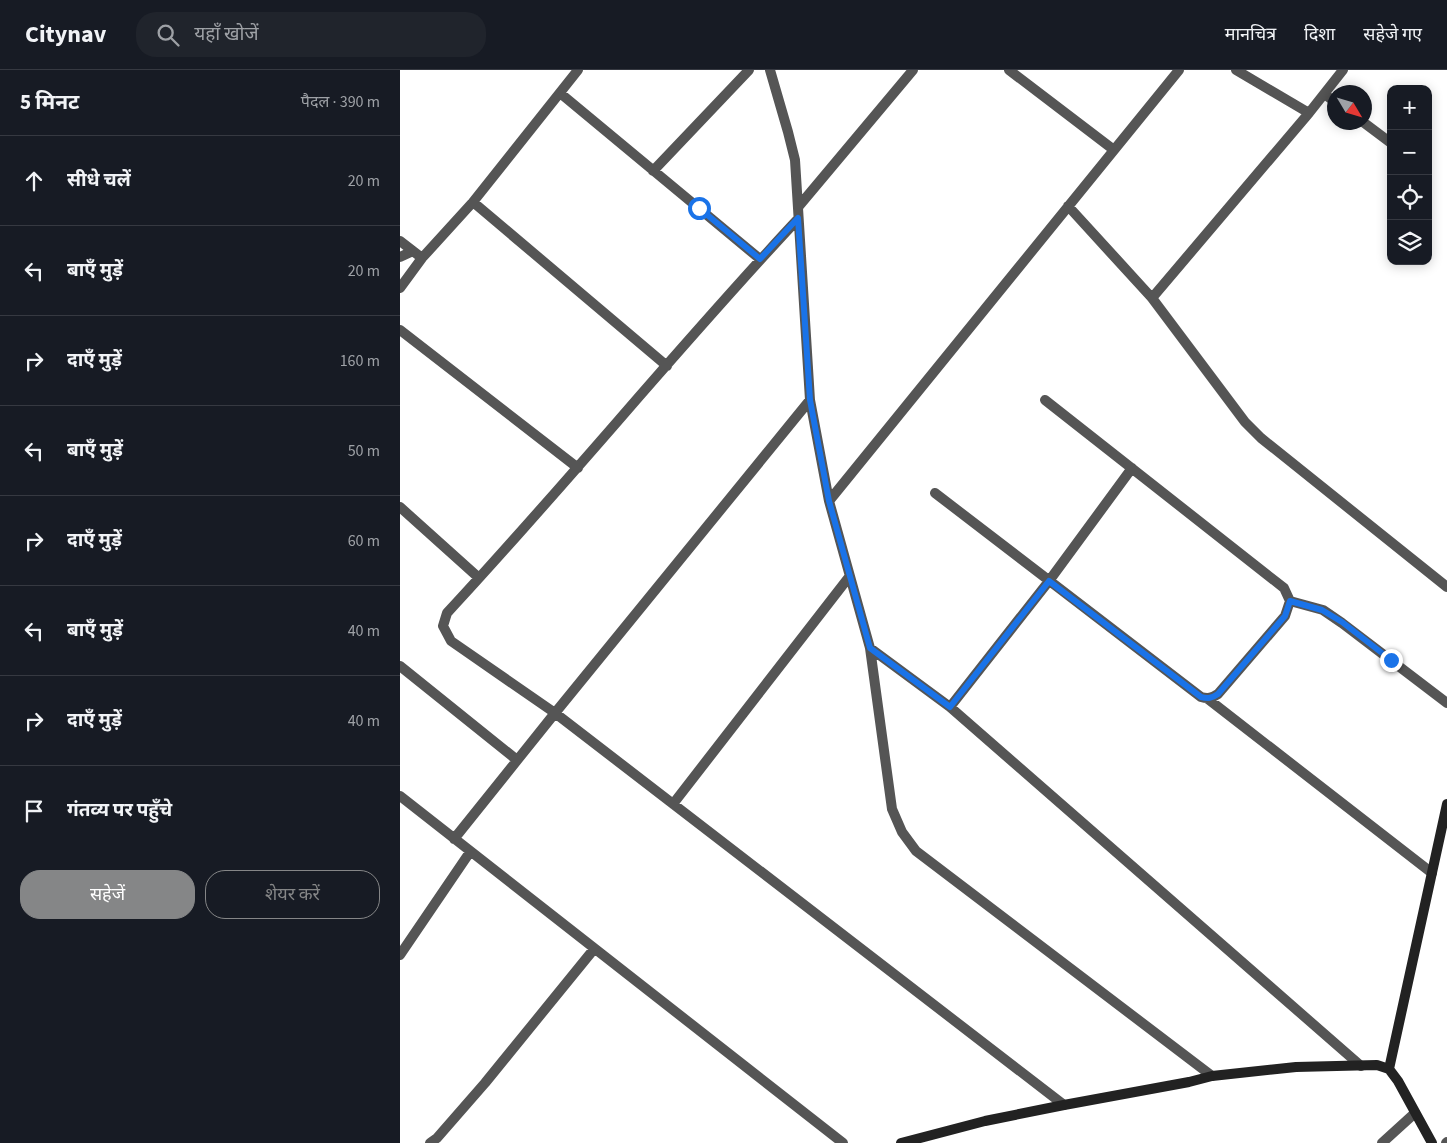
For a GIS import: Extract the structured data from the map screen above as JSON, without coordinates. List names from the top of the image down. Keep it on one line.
{"north":"bottom right","page":{"header":"Citynav","search":"यहाँ खोजें","nav":["मानचित्र","दिशा","सहेजे गए"],"heading":["5 मिनट","पैदल · 390 m"],"map_buttons":["+","−"],"list":[["सीधे चलें","20 m"],["बाएँ मुड़ें","20 m"],["दाएँ मुड़ें","160 m"],["बाएँ मुड़ें","50 m"],["दाएँ मुड़ें","60 m"],["बाएँ मुड़ें","40 m"],["दाएँ मुड़ें","40 m"],"गंतव्य पर पहुँचे"],"buttons":["सहेजें","शेयर करें"]}}
